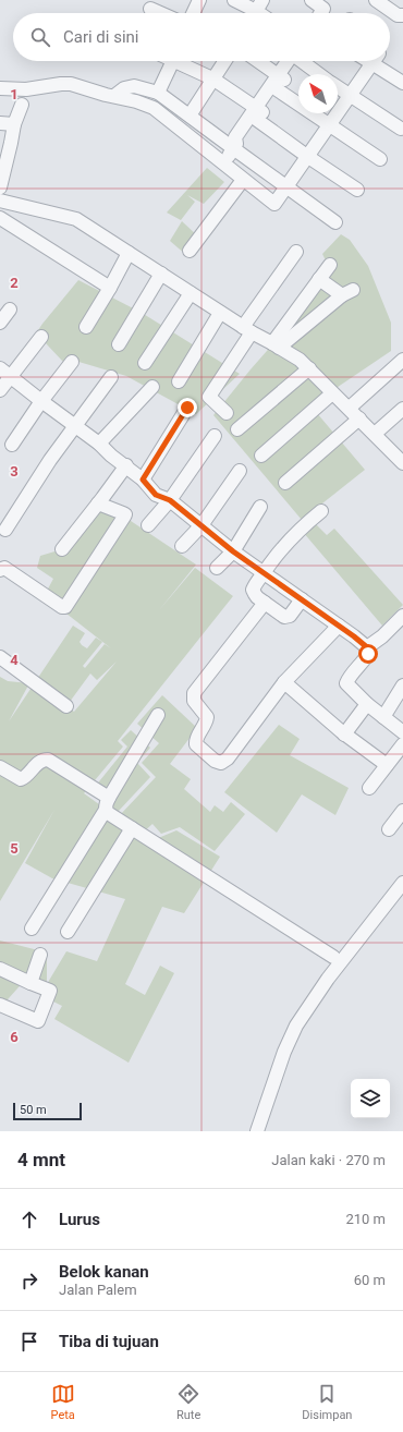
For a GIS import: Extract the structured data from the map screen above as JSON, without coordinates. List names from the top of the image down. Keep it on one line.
{"scale_bar":"50 m","north":"top left","page":{"search":"Cari di sini","scale":"50 m","heading":["4 mnt","Jalan kaki · 270 m"],"list":[["Lurus","210 m"],["Belok kanan","Jalan Palem","60 m"],"Tiba di tujuan"],"nav":["Peta","Rute","Disimpan"]},"grid":{"rows":["1","2","3","4","5","6"]}}
